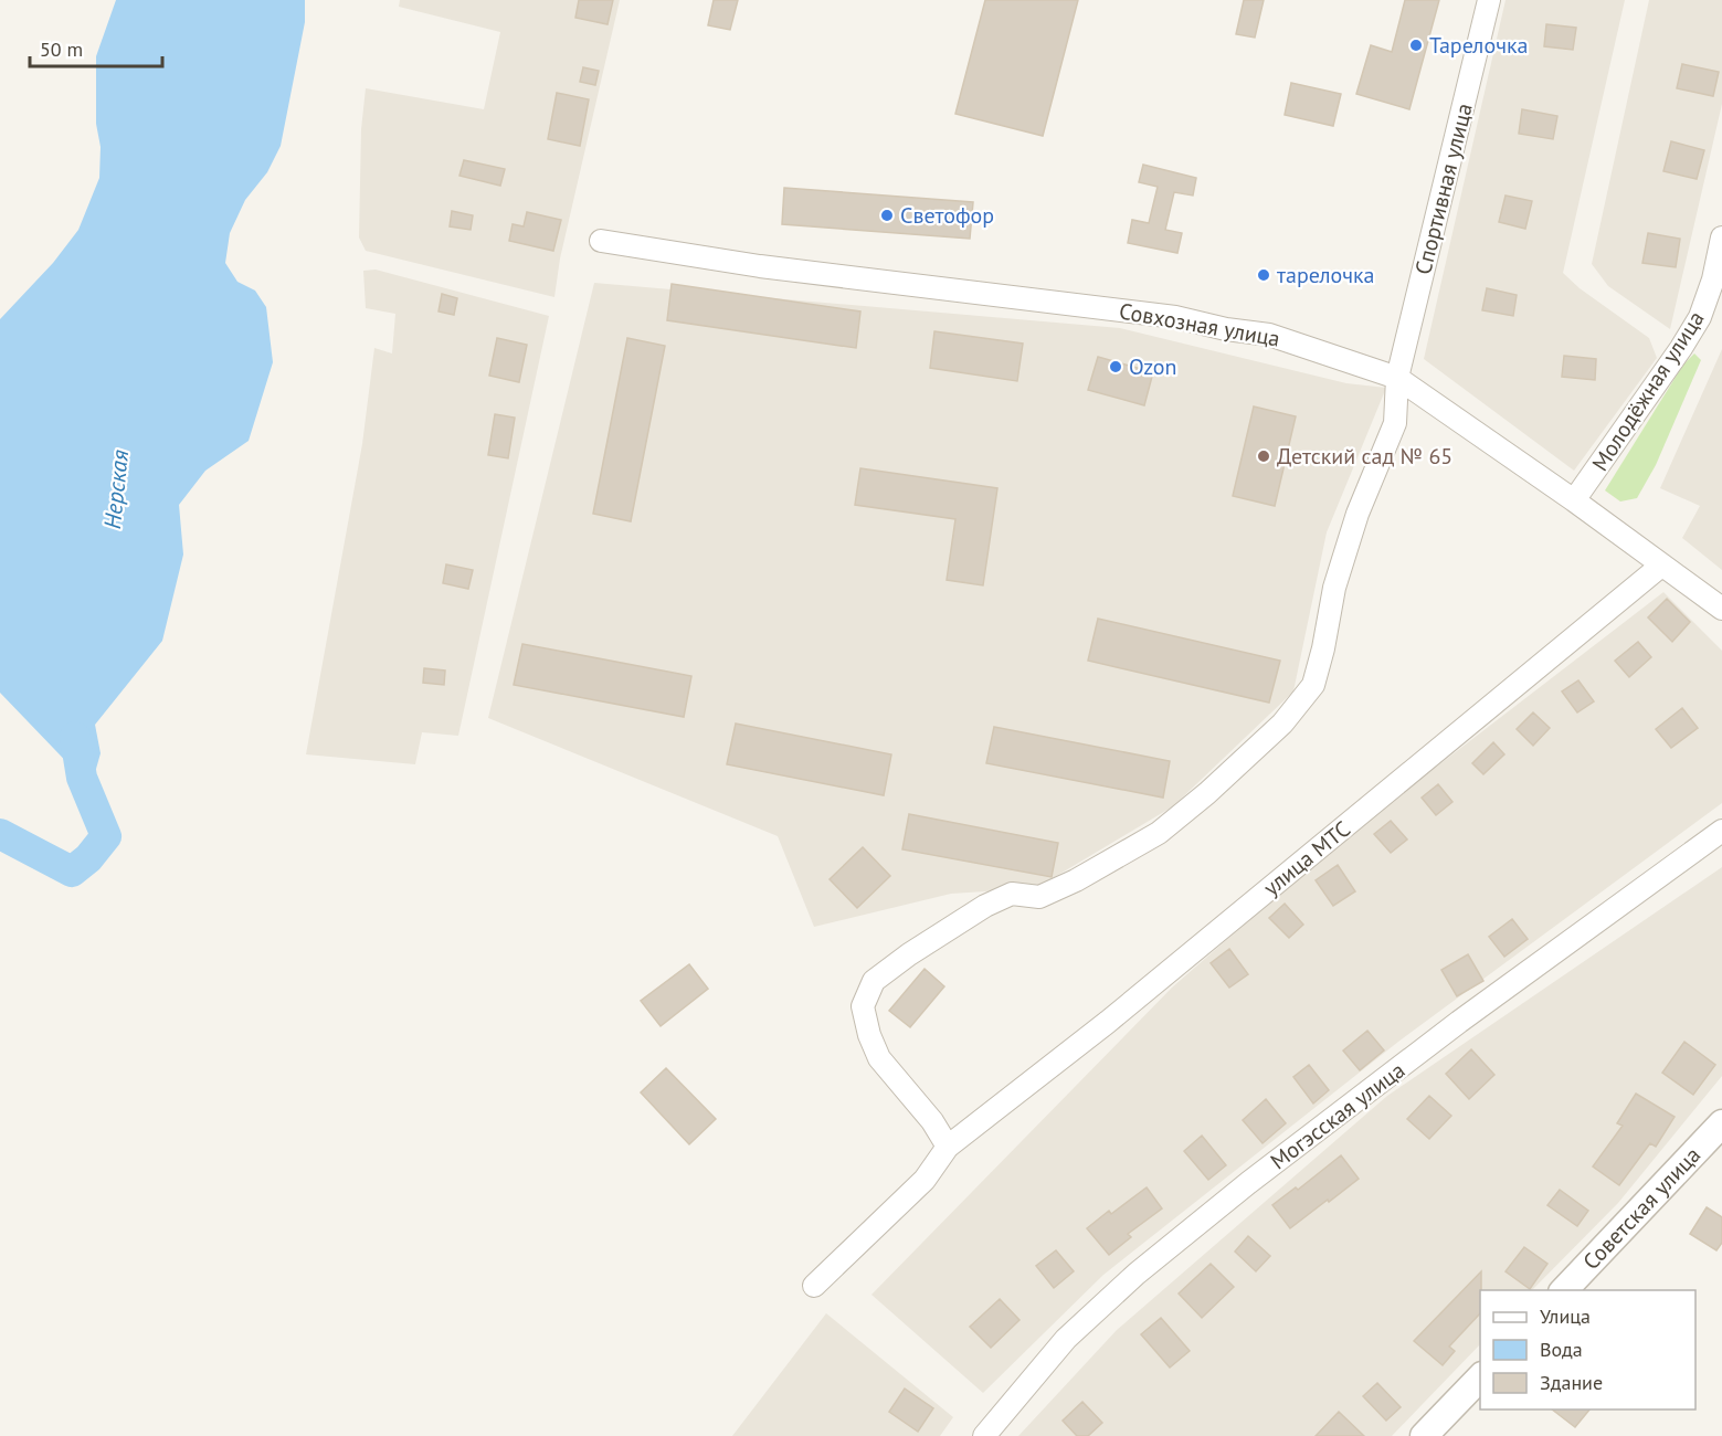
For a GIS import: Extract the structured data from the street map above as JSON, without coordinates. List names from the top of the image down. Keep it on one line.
{"streets":{"street":["Спортивная улица","Совхозная улица","Молодёжная улица","улица МТС","Могэсская улица","Советская улица"]},"crossings":[["Спортивная улица","Совхозная улица"],["Спортивная улица","улица МТС"],["Совхозная улица","Молодёжная улица"],["Совхозная улица","улица МТС"]],"water":["Нерская"],"places":["Тарелочка","Светофор","тарелочка","Ozon","Детский сад № 65"],"legend":["Улица","Вода","Здание"],"scale_bar":"50 m"}
